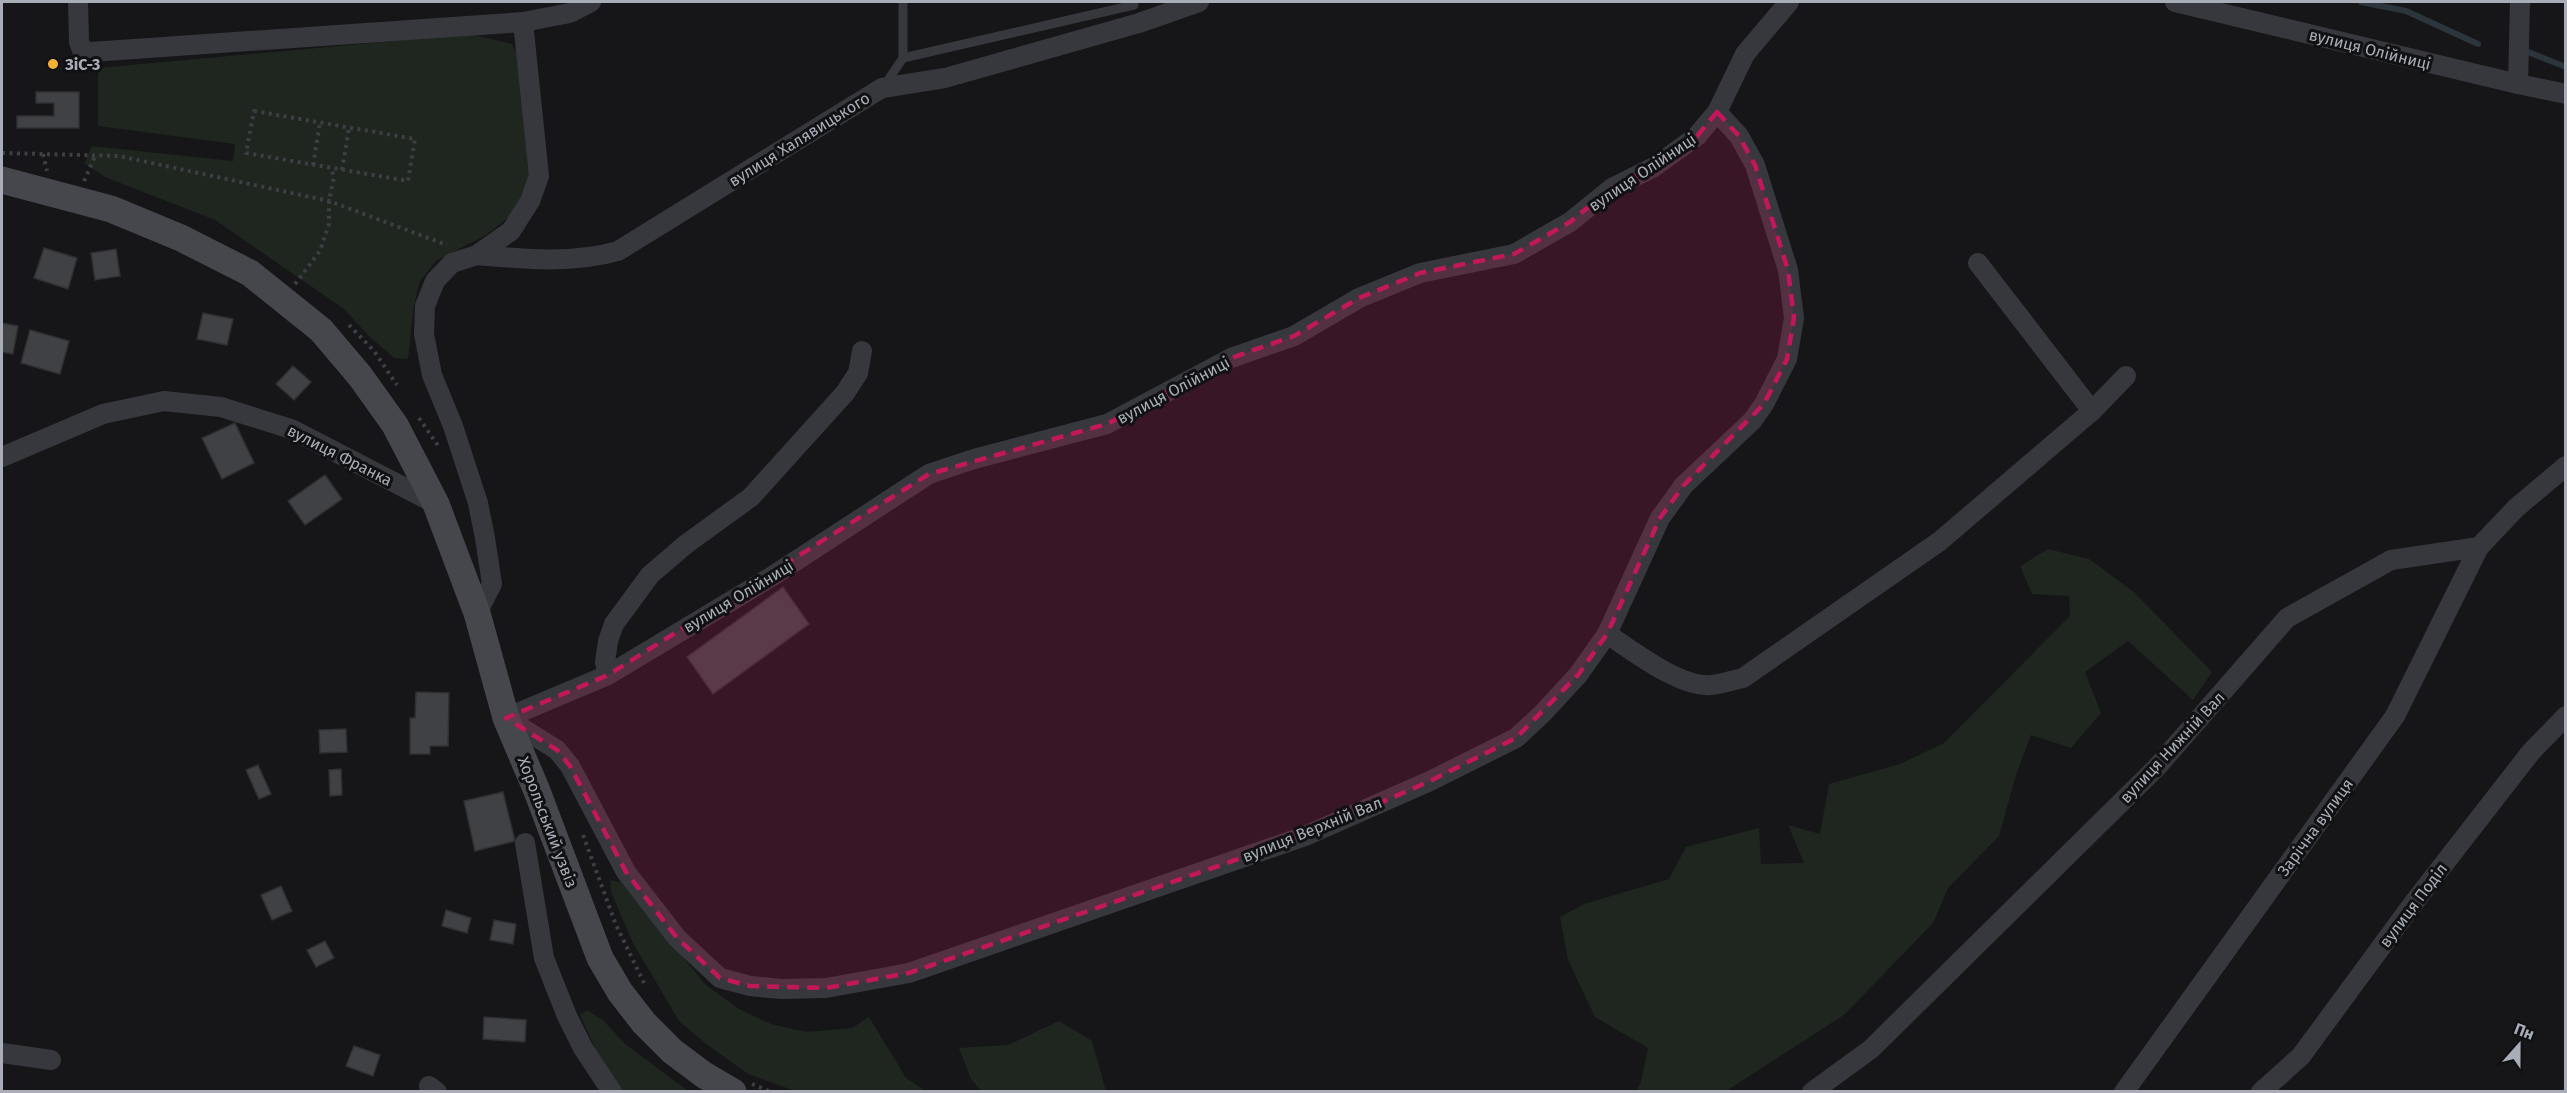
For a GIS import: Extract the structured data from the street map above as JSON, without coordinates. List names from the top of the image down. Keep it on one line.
{"streets":{"main road":["Хорольський узвіз"],"street":["вулиця Олійниці","вулиця Халявицького","вулиця Франка","вулиця Нижній Вал","Зарічна вулиця","вулиця Верхній Вал","вулиця Поділ"]},"crossings":[["вулиця Олійниці","Хорольський узвіз"],["вулиця Олійниці","вулиця Верхній Вал"],["вулиця Франка","Хорольський узвіз"],["вулиця Нижній Вал","Зарічна вулиця"],["Хорольський узвіз","вулиця Верхній Вал"]],"places":["ЗіС-3"],"north":"top"}
